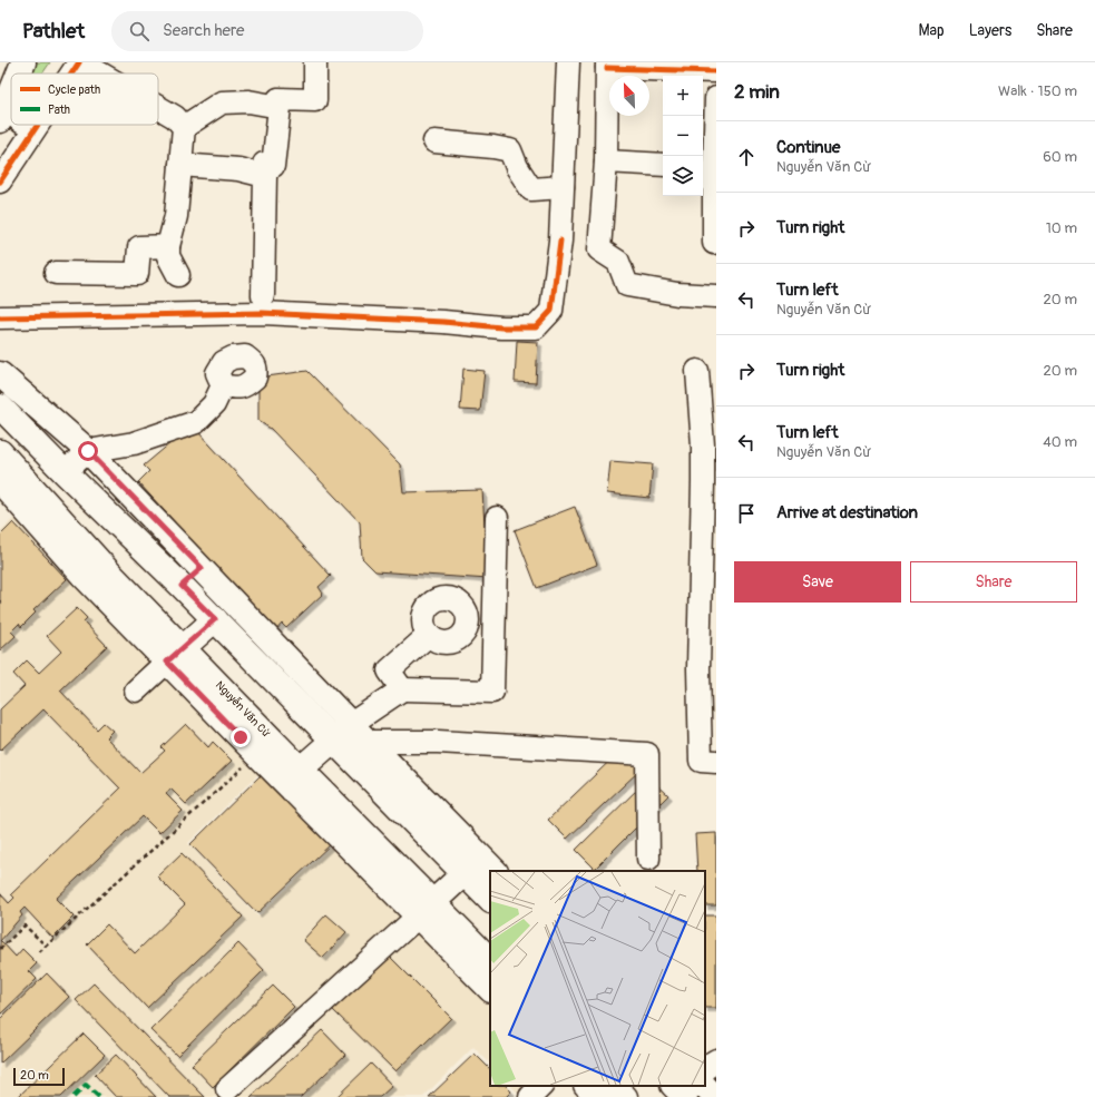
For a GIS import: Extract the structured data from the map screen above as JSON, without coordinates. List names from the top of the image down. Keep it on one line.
{"streets":{"main road":["Nguyễn Văn Cừ"]},"legend":["Cycle path","Path"],"scale_bar":"20 m","north":"top left","page":{"header":"Pathlet","search":"Search here","nav":["Map","Layers","Share"],"heading":["2 min","Walk · 150 m"],"map_buttons":["+","−"],"list":[["Continue","Nguyễn Văn Cừ","60 m"],["Turn right","10 m"],["Turn left","Nguyễn Văn Cừ","20 m"],["Turn right","20 m"],["Turn left","Nguyễn Văn Cừ","40 m"],"Arrive at destination"],"buttons":["Save","Share"],"scale":"20 m"}}
